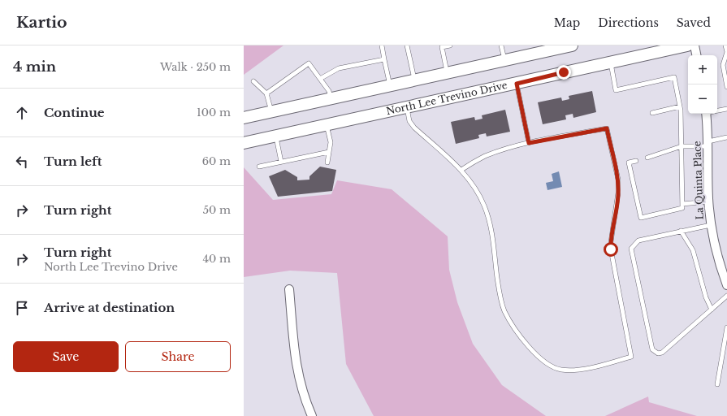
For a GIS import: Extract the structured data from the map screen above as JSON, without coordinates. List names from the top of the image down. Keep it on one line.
{"streets":{"main road":["North Lee Trevino Drive"],"street":["La Quinta Place"]},"page":{"header":"Kartio","nav":["Map","Directions","Saved"],"heading":["4 min","Walk · 250 m"],"map_buttons":["+","−"],"list":[["Continue","100 m"],["Turn left","60 m"],["Turn right","50 m"],["Turn right","North Lee Trevino Drive","40 m"],"Arrive at destination"],"buttons":["Save","Share"]}}
